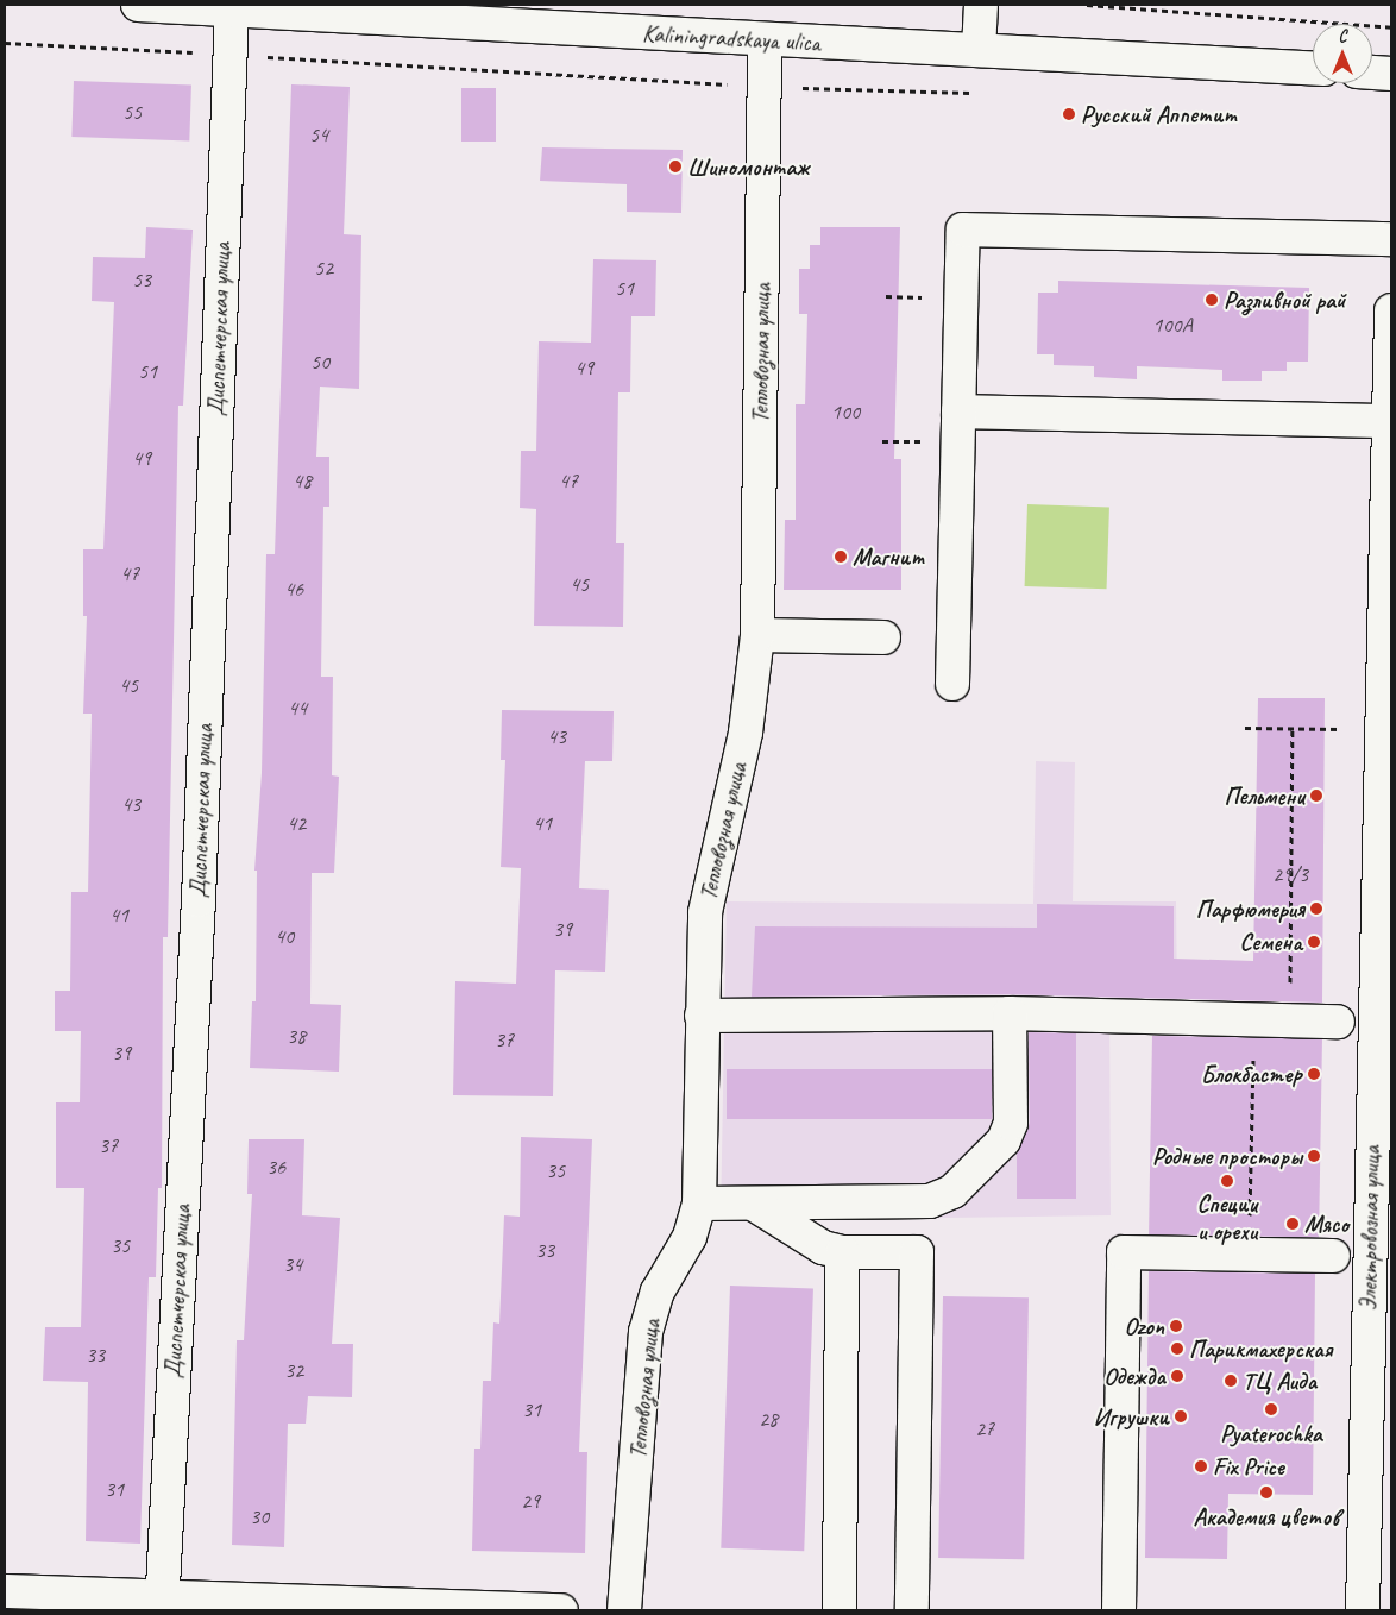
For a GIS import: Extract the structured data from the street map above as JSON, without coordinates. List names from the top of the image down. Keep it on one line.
{"streets":{"street":["Kaliningradskaya ulica","Диспетчерская улица","Тепловозная улица","Электровозная улица"]},"crossings":[["Kaliningradskaya ulica","Диспетчерская улица"],["Kaliningradskaya ulica","Тепловозная улица"]],"places":["Русский Аппетит","Шиномонтаж","Разливной рай","Магнит","Пельмени","Парфюмерия","Семена","Блокбастер","Родные просторы","Cпеции и орехи","Мясо","Ozon","Парикмахерская","Одежда","ТЦ Аида","Pyaterochka","Игрушки","Fix Price","Академия цветов"],"house_numbers":["55","54","52","53","51","100А","50","49","51","100","49","48","47","47","45","46","45","44","43","43","42","41","29/3","41","39","40","38","37","39","37","36","35","35","33","34","33","32","31","28","27","31","29","30"],"north":"top"}
